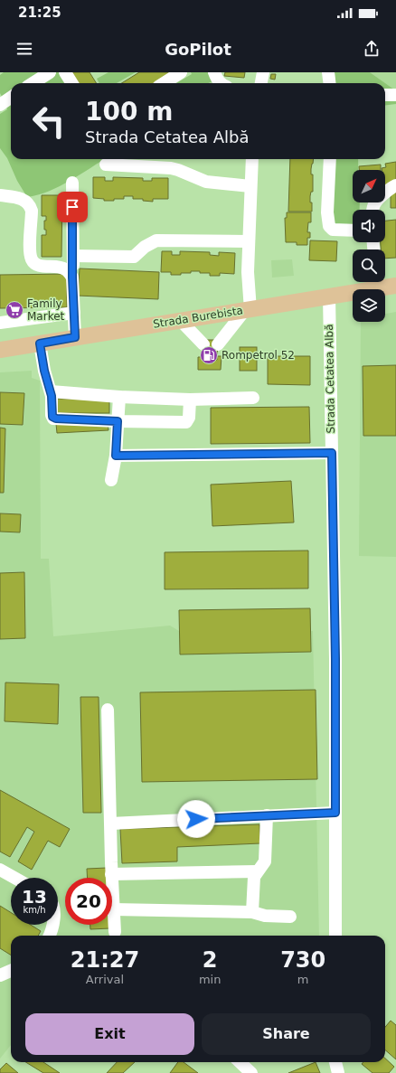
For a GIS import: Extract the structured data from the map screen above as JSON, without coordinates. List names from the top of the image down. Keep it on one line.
{"streets":{"main road":["Strada Burebista"],"street":["Strada Cetatea Albă"]},"crossings":[["Strada Burebista","Strada Cetatea Albă"]],"places":{"supermarket":["Family Market"],"fuel station":["Rompetrol 52"]},"north":"top right","page":{"status":"21:25","header":"GoPilot","turn":["100 m","Strada Cetatea Albă"],"speed":"13 km/h","limit":"20","eta":["21:27","Arrival","2","min","730","m"],"buttons":["Exit","Share"]}}
